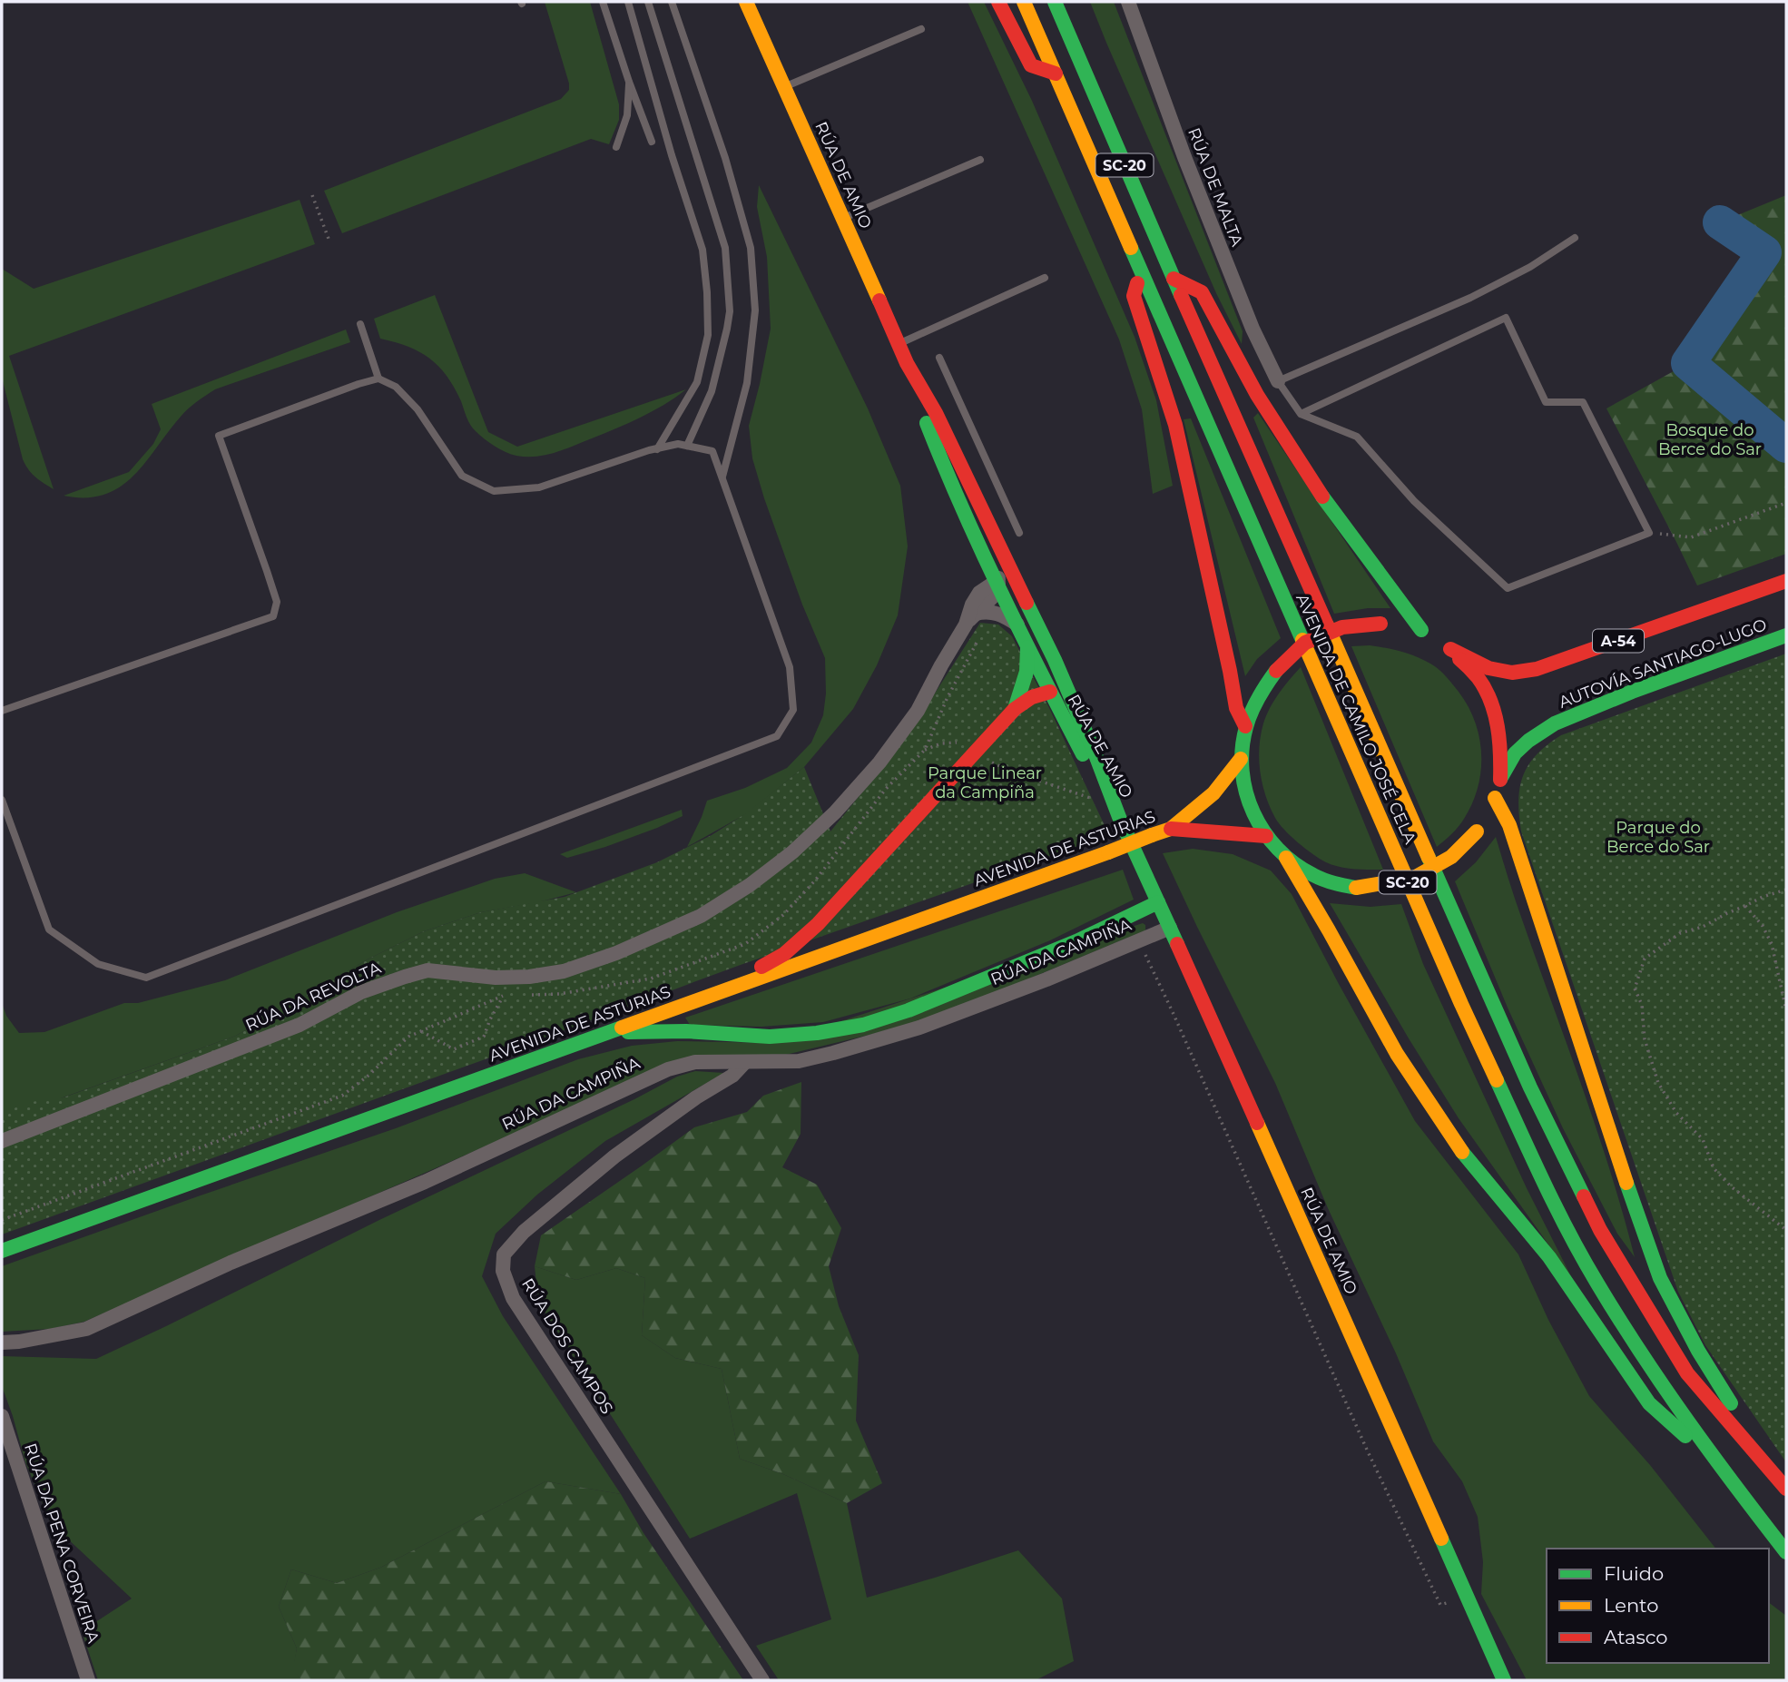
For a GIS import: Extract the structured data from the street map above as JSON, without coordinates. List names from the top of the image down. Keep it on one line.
{"streets":{"main road":["SC-20","RÚA DE AMIO","A-54","AUTOVÍA SANTIAGO-LUGO","AVENIDA DE CAMILO JOSÉ CELA","AVENIDA DE ASTURIAS"],"street":["RÚA DE MALTA","RÚA DA CAMPIÑA","RÚA DA REVOLTA","RÚA DOS CAMPOS","RÚA DA PENA CORVEIRA"]},"crossings":[["SC-20","AVENIDA DE CAMILO JOSÉ CELA"],["RÚA DE AMIO","RÚA DA CAMPIÑA"],["RÚA DE AMIO","RÚA DA REVOLTA"],["RÚA DA CAMPIÑA","RÚA DOS CAMPOS"]],"parks":["Bosque do Berce do Sar","Parque Linear da Campiña","Parque do Berce do Sar"],"legend":["Fluido","Lento","Atasco"]}
